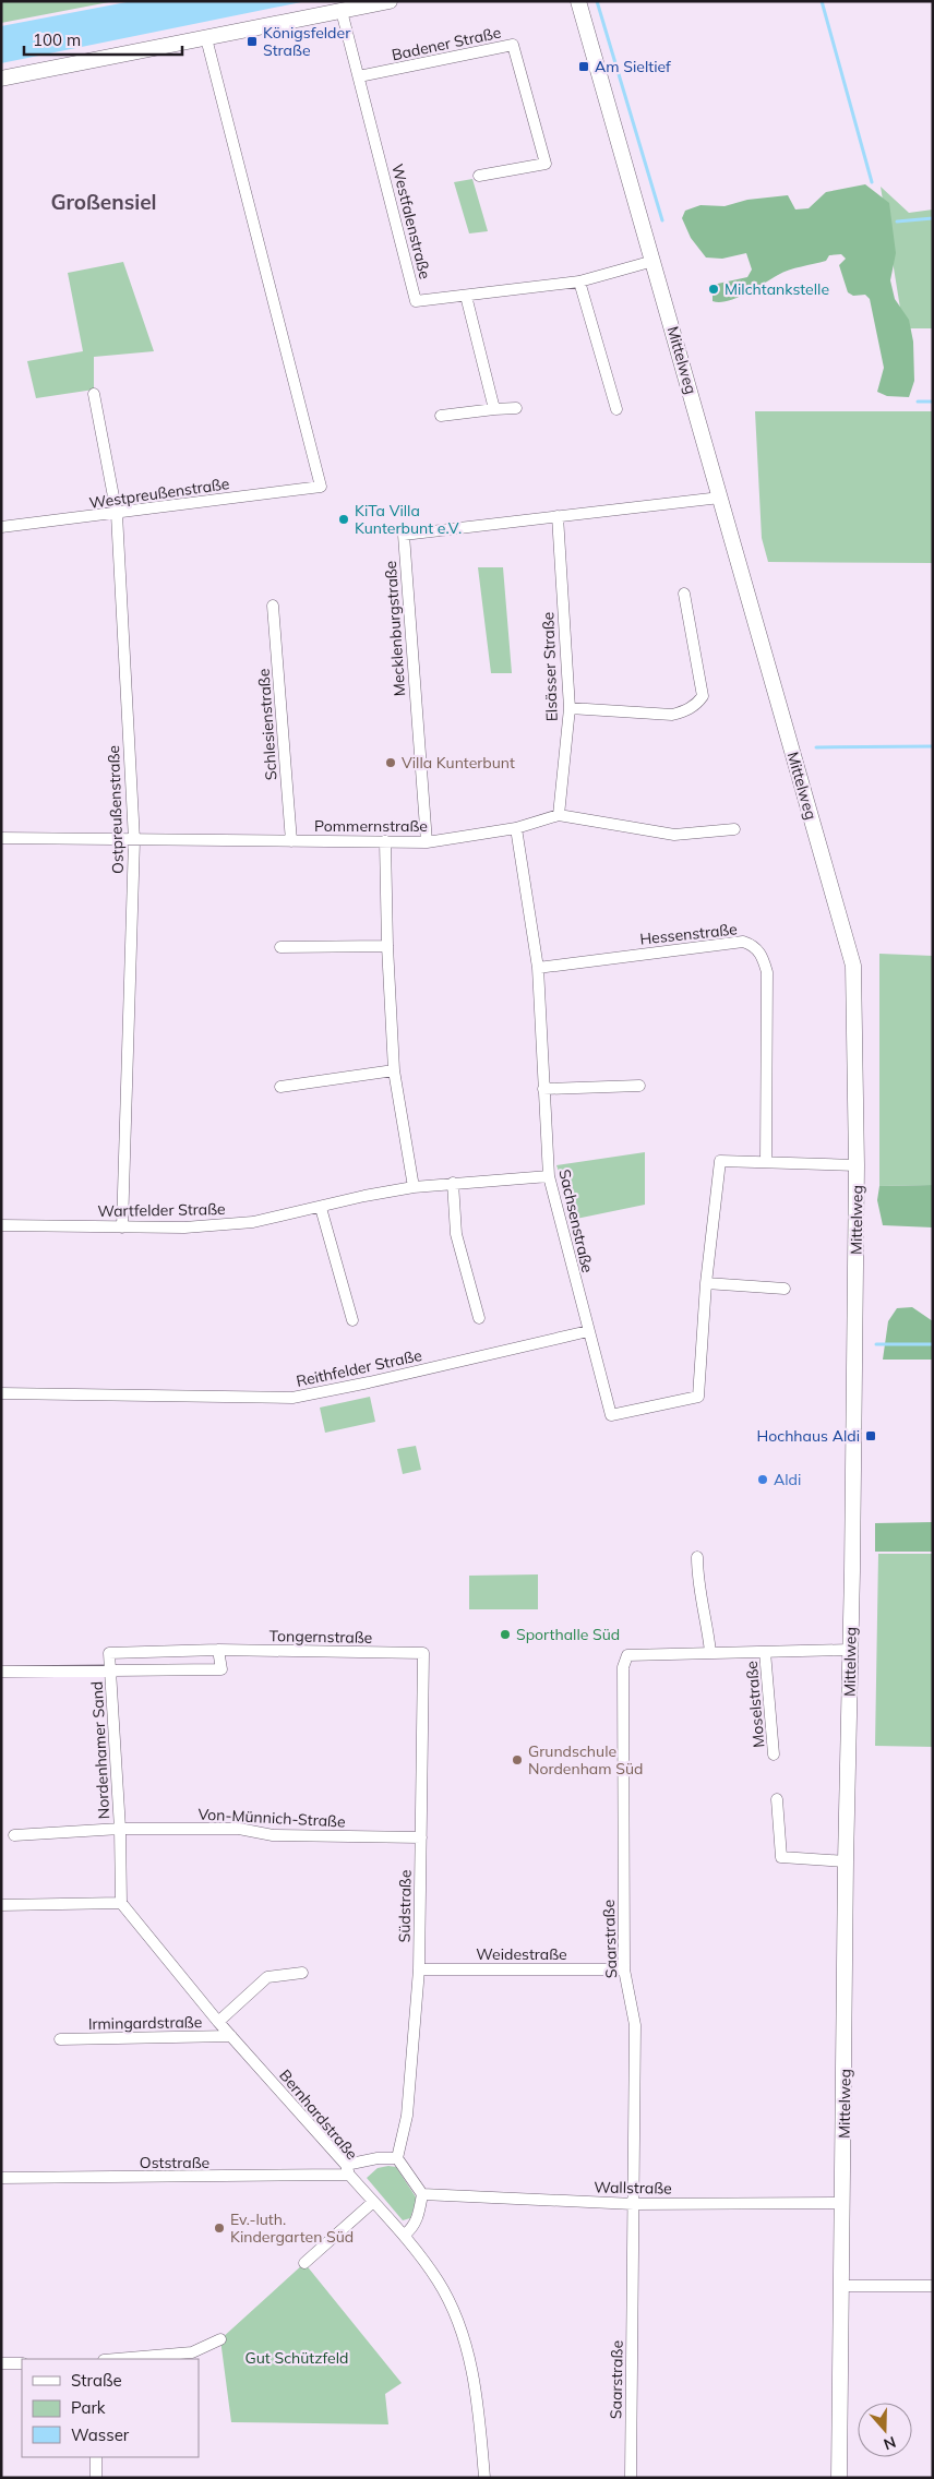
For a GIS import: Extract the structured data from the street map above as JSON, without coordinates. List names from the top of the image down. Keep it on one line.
{"streets":{"street":["Badener Straße","Westfalenstraße","Mittelweg","Westpreußenstraße","Mecklenburgstraße","Elsässer Straße","Schlesienstraße","Ostpreußenstraße","Pommernstraße","Hessenstraße","Wartfelder Straße","Sachsenstraße","Reithfelder Straße","Tongernstraße","Moselstraße","Nordenhamer Sand","Von-Münnich-Straße","Südstraße","Saarstraße","Weidestraße","Irmingardstraße","Bernhardstraße","Oststraße","Wallstraße"]},"crossings":[["Badener Straße","Westfalenstraße"],["Westfalenstraße","Mittelweg"],["Mittelweg","Mecklenburgstraße"],["Mittelweg","Sachsenstraße"],["Mittelweg","Saarstraße"],["Mittelweg","Wallstraße"],["Westpreußenstraße","Ostpreußenstraße"],["Mecklenburgstraße","Elsässer Straße"],["Mecklenburgstraße","Pommernstraße"],["Elsässer Straße","Pommernstraße"],["Schlesienstraße","Pommernstraße"],["Ostpreußenstraße","Pommernstraße"],["Ostpreußenstraße","Wartfelder Straße"],["Pommernstraße","Sachsenstraße"],["Hessenstraße","Sachsenstraße"],["Wartfelder Straße","Sachsenstraße"],["Sachsenstraße","Reithfelder Straße"],["Tongernstraße","Nordenhamer Sand"],["Tongernstraße","Südstraße"],["Moselstraße","Saarstraße"],["Nordenhamer Sand","Von-Münnich-Straße"],["Nordenhamer Sand","Bernhardstraße"],["Von-Münnich-Straße","Südstraße"],["Südstraße","Weidestraße"],["Südstraße","Oststraße"],["Saarstraße","Weidestraße"],["Saarstraße","Wallstraße"],["Irmingardstraße","Bernhardstraße"],["Bernhardstraße","Oststraße"]],"districts":["Großensiel"],"parks":["Gut Schützfeld"],"places":{"transit":["Königsfelder Straße","Am Sieltief","Hochhaus Aldi"],"other":["Milchtankstelle","KiTa Villa Kunterbunt e.V.","Villa Kunterbunt","Aldi","Sporthalle Süd","Grundschule Nordenham Süd","Ev.-luth. Kindergarten Süd"]},"legend":["Straße","Park","Wasser"],"scale_bar":"100 m","north":"bottom"}
